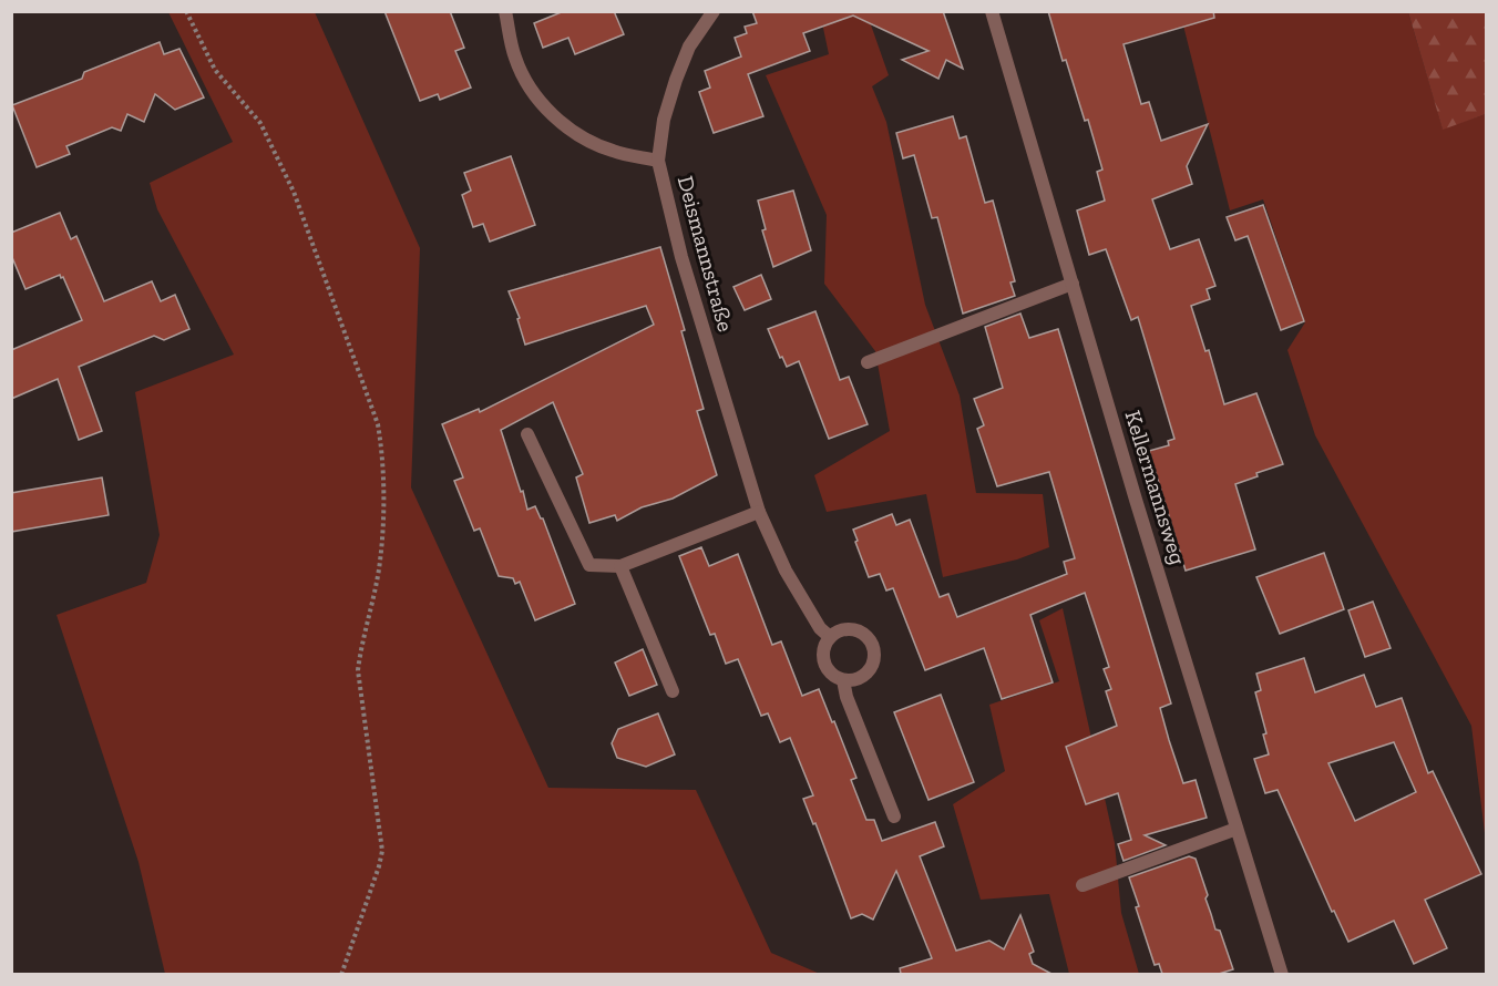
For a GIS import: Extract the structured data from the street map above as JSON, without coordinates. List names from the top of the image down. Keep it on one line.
{"streets":{"street":["Deismannstraße","Kellermannsweg"]}}
